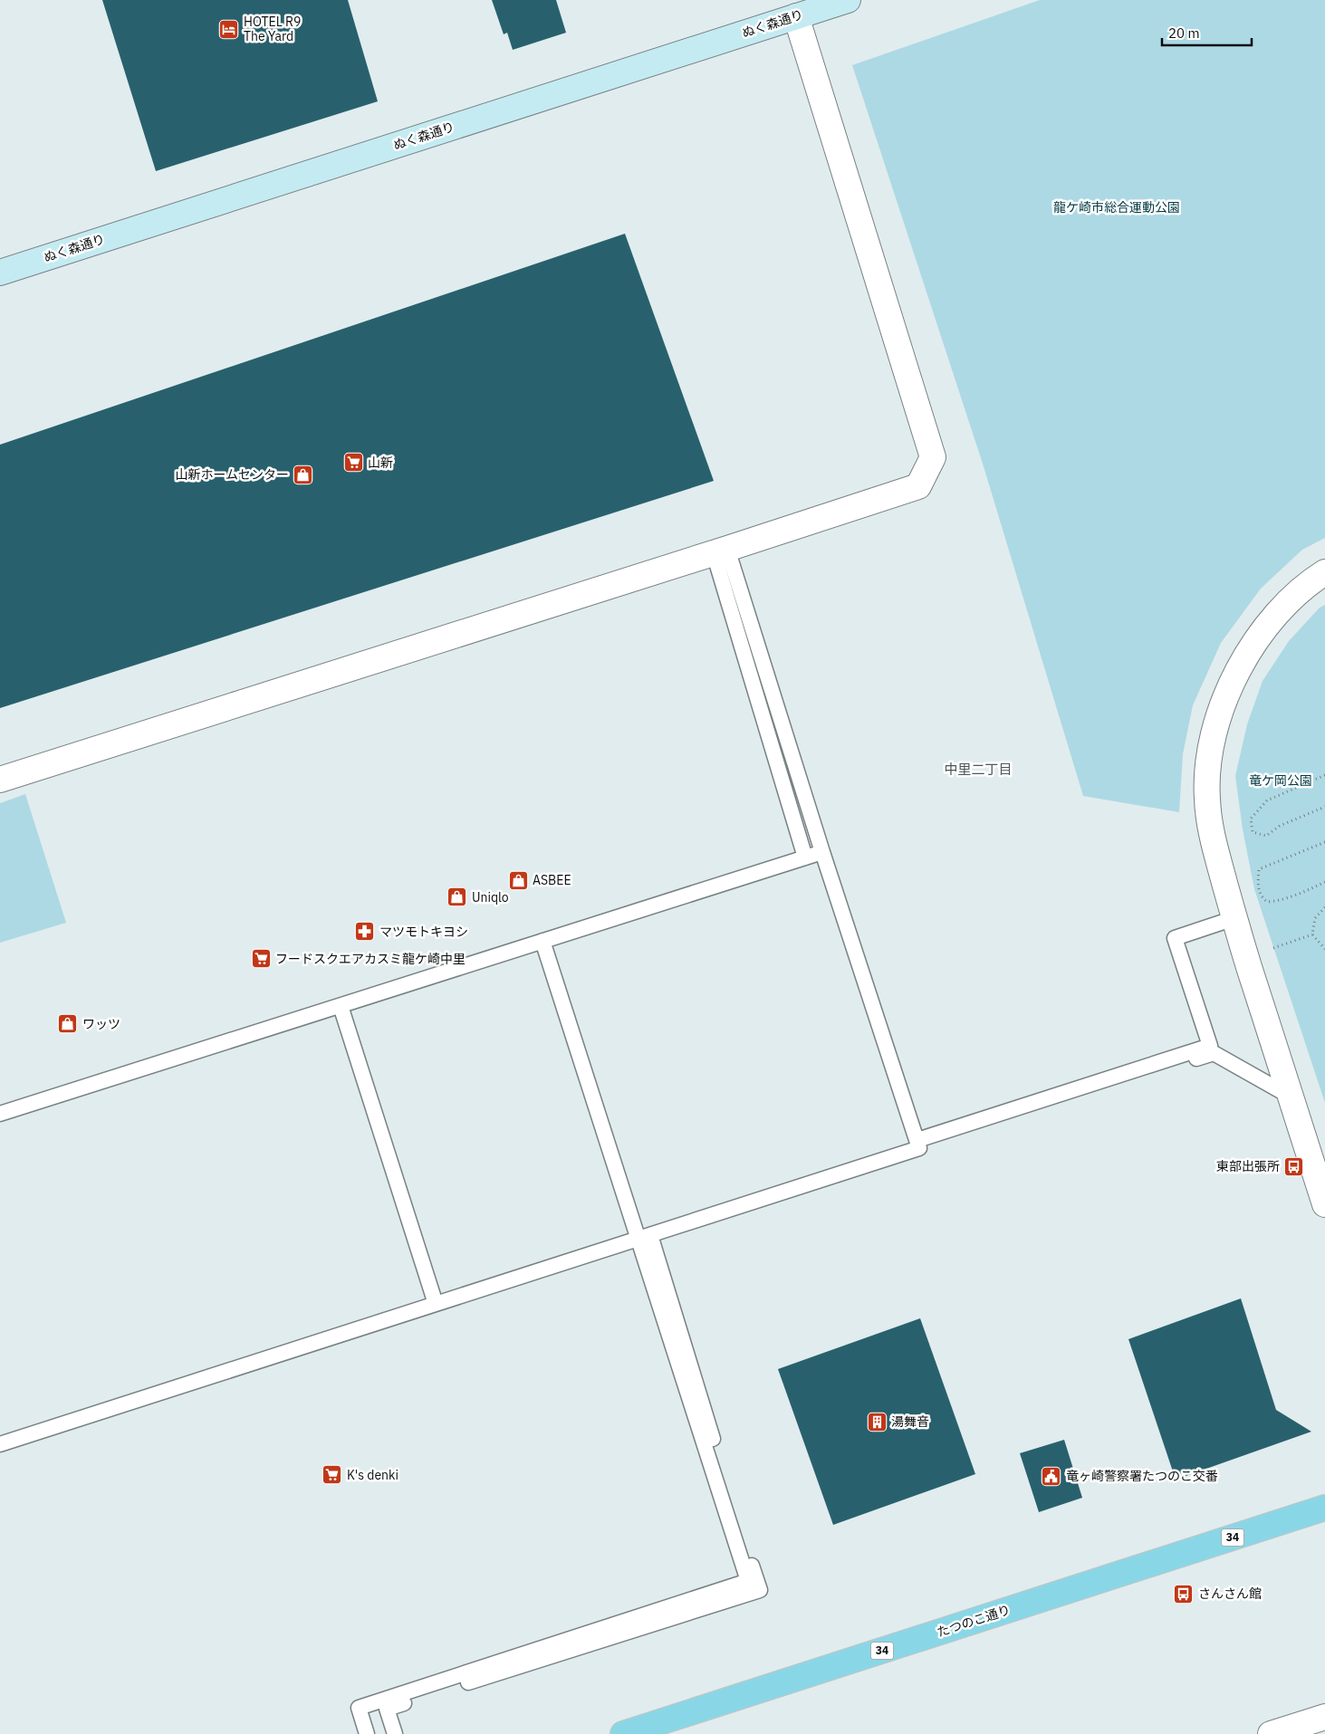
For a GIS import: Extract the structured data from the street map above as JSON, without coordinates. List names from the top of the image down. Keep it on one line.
{"streets":{"main road":["ぬく森通り","34","たつのこ通り"]},"districts":["中里二丁目"],"parks":["龍ケ崎市総合運動公園","竜ケ岡公園"],"places":{"hotel":["HOTEL R9 The Yard"],"supermarket":["山新","フードスクエアカスミ龍ケ崎中里","K's denki"],"shop":["山新ホームセンター","ASBEE","Uniqlo","ワッツ"],"pharmacy":["マツモトキヨシ"],"bus stop":["東部出張所","さんさん館"],"building":["湯舞音"],"public building":["竜ヶ崎警察署たつのこ交番"]},"scale_bar":"20 m"}
